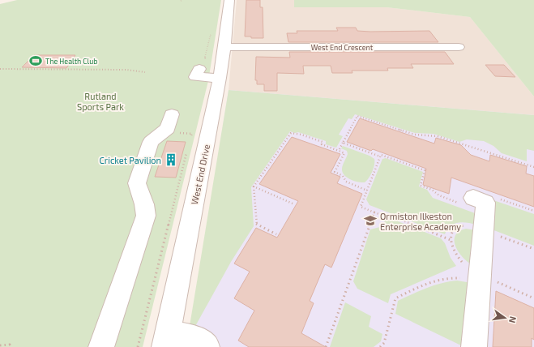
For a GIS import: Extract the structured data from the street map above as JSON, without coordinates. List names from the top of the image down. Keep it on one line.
{"streets":{"street":["West End Crescent","West End Drive"]},"crossings":[["West End Crescent","West End Drive"]],"parks":["Rutland Sports Park"],"places":{"sports":["The Health Club"],"building":["Cricket Pavilion"],"school or university":["Ormiston Ilkeston Enterprise Academy"]},"north":"right"}
